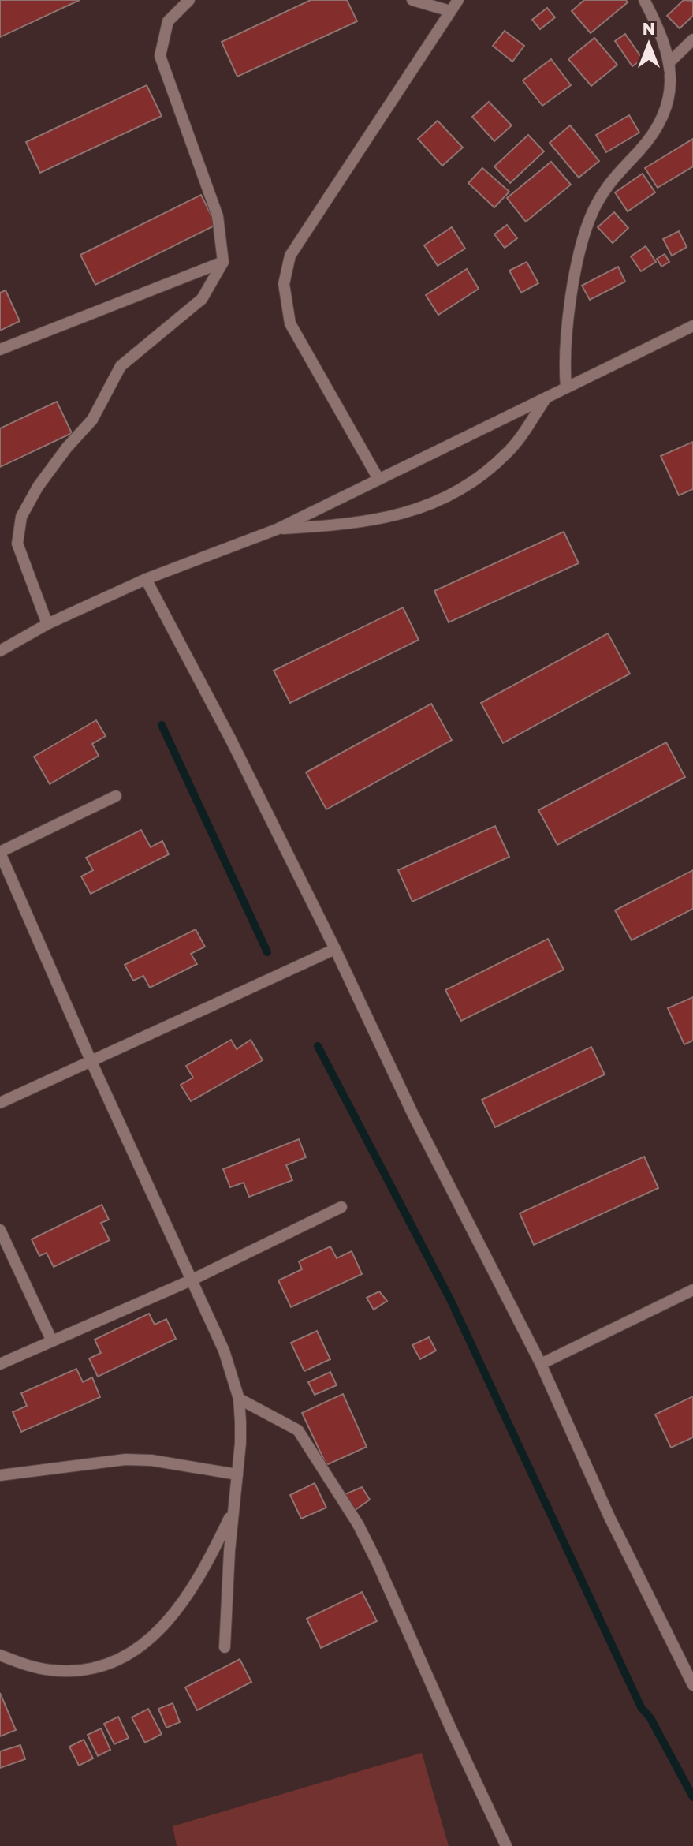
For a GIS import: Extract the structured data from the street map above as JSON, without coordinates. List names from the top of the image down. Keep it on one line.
{"north":"top"}
